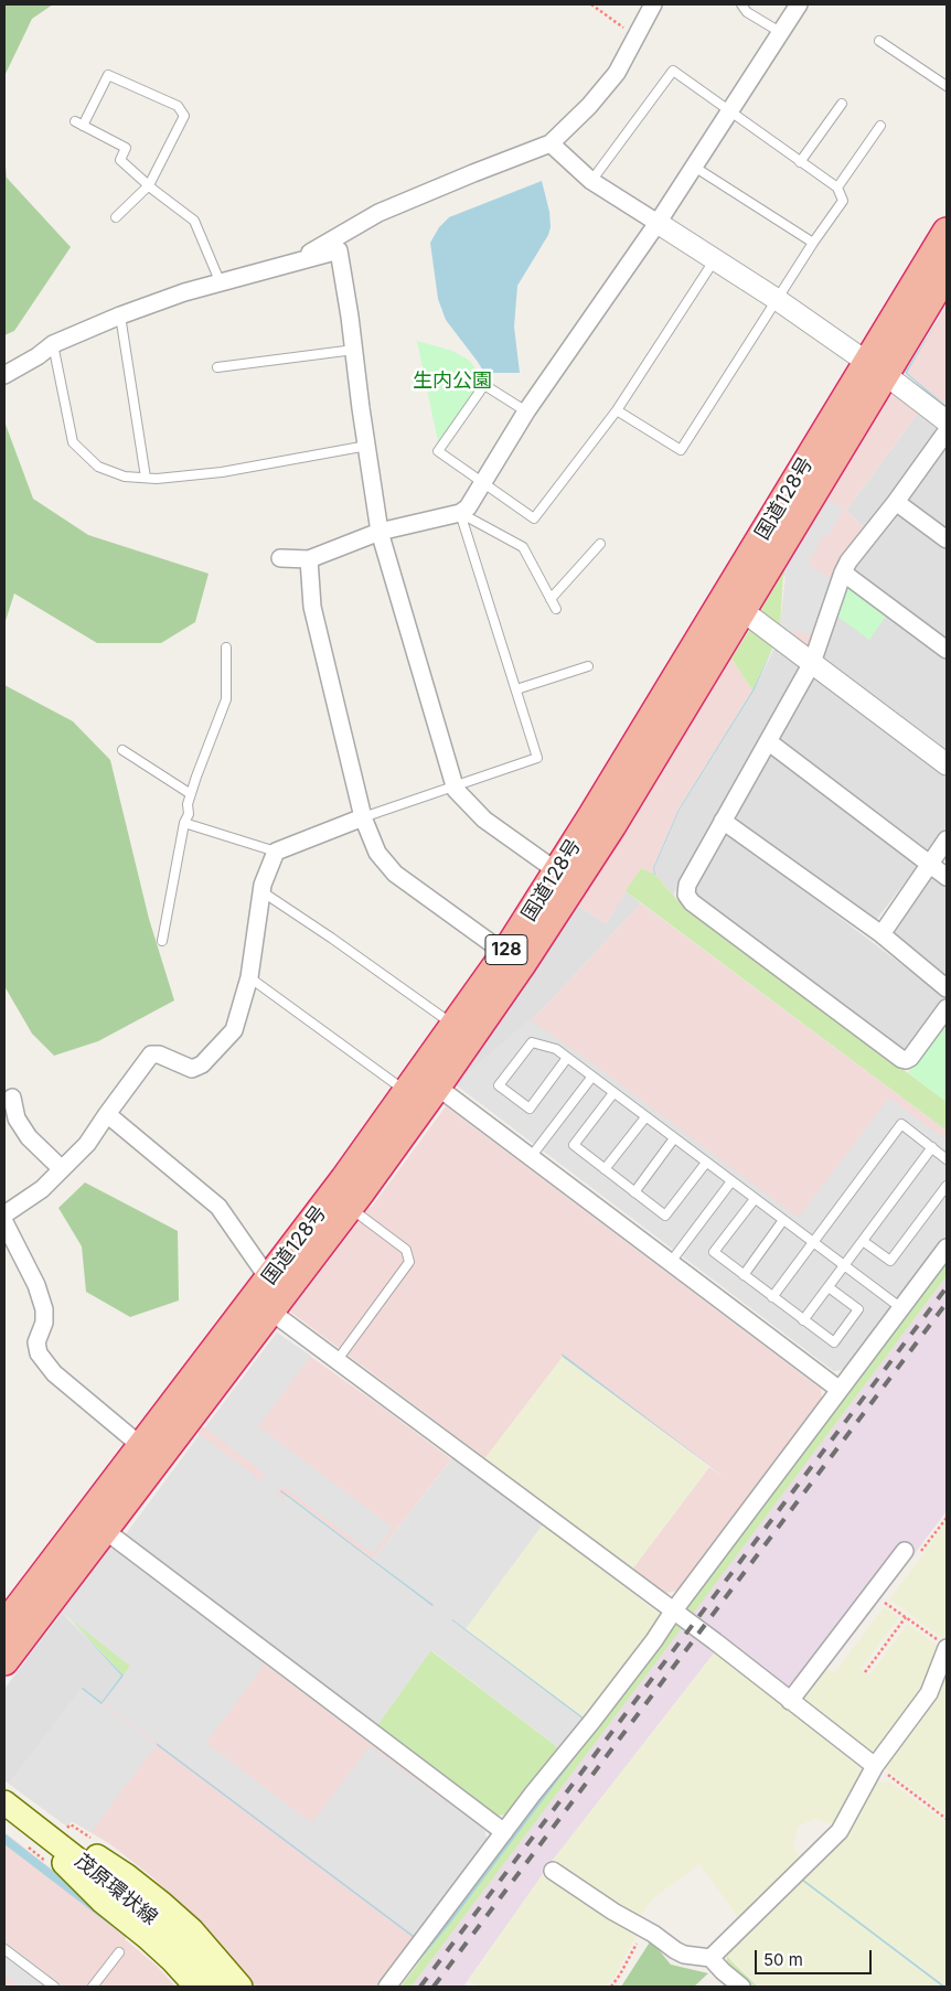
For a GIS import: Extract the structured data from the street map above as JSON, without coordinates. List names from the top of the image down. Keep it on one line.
{"streets":{"highway":["国道128号","128"],"main road":["茂原環状線"]},"parks":["生内公園"],"scale_bar":"50 m"}
